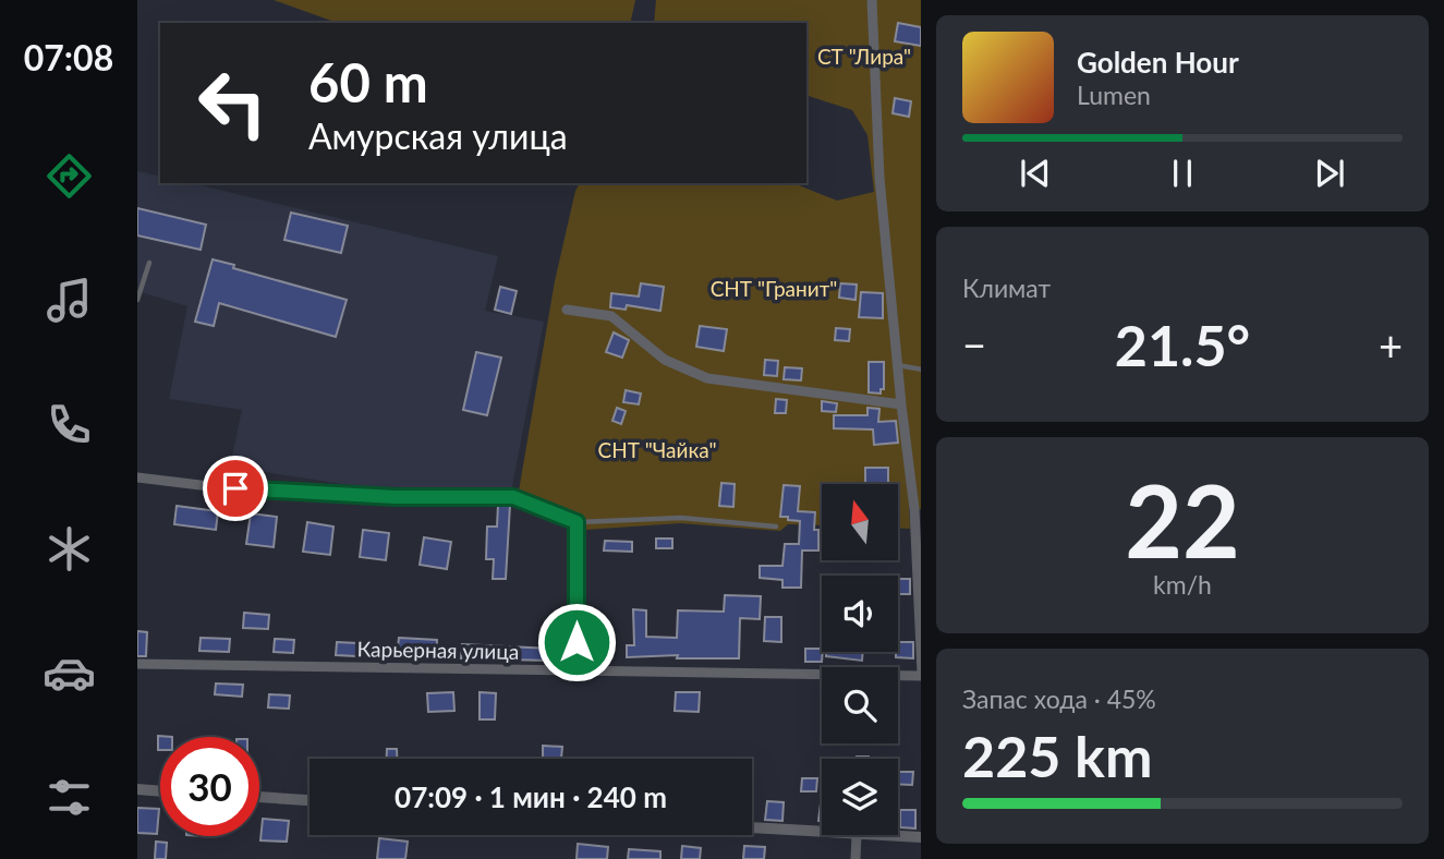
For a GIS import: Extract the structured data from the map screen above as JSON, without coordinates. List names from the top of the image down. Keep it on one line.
{"streets":{"street":["Карьерная улица"]},"parks":["СТ \"Лира\"","СНТ \"Гранит\"","СНТ \"Чайка\""],"north":"top","page":{"tabs":"07:08","turn":["60 m","Амурская улица"],"song":["Golden Hour","Lumen"],"tile":["Климат",["22","km/h"],["Запас хода · 45%","225 km"]],"heat":["−","21.5°","+"],"limit":"30","trip":"07:09 · 1 мин · 240 m"}}
